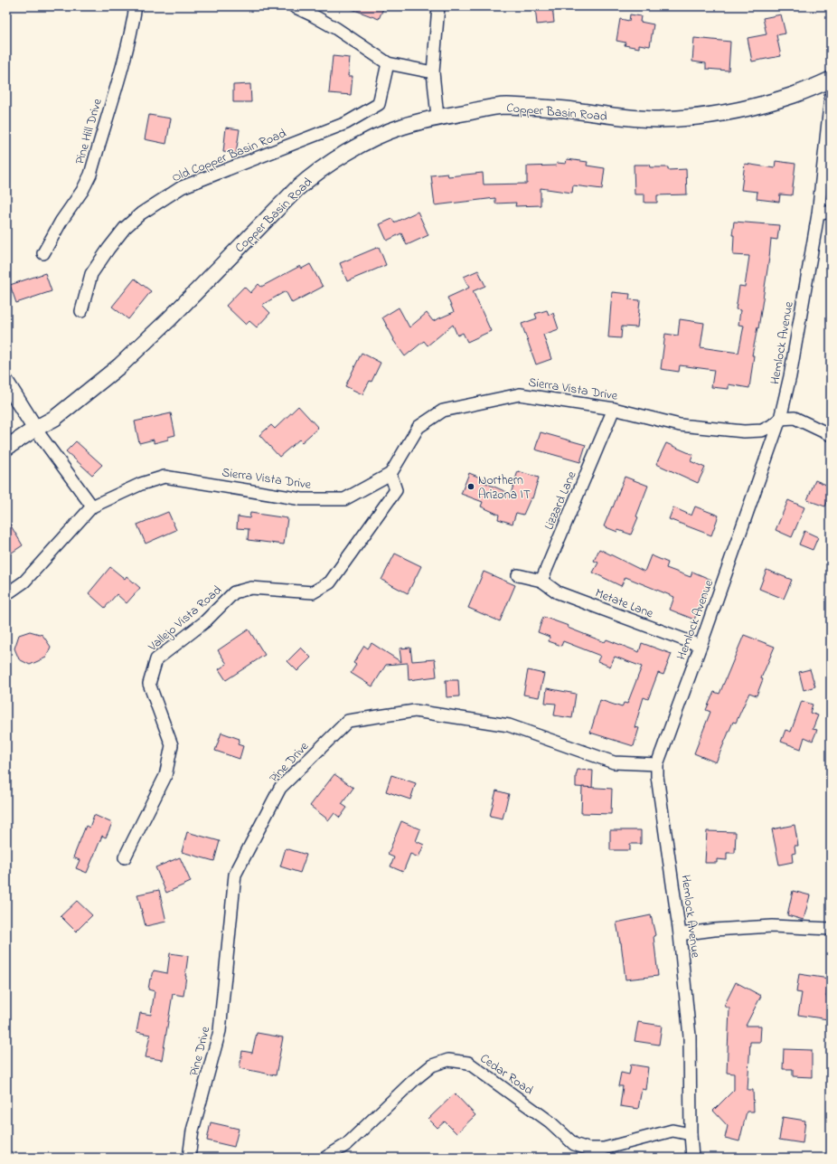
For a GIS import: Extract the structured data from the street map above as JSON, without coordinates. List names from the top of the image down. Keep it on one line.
{"streets":{"street":["Copper Basin Road","Pine Hill Drive","Old Copper Basin Road","Hemlock Avenue","Sierra Vista Drive","Lizzard Lane","Metate Lane","Vallejo Vista Road","Pine Drive","Cedar Road"]},"crossings":[["Hemlock Avenue","Sierra Vista Drive"],["Hemlock Avenue","Metate Lane"],["Hemlock Avenue","Pine Drive"],["Hemlock Avenue","Cedar Road"],["Sierra Vista Drive","Lizzard Lane"],["Sierra Vista Drive","Vallejo Vista Road"],["Lizzard Lane","Metate Lane"]],"places":["Northern Arizona IT"]}
